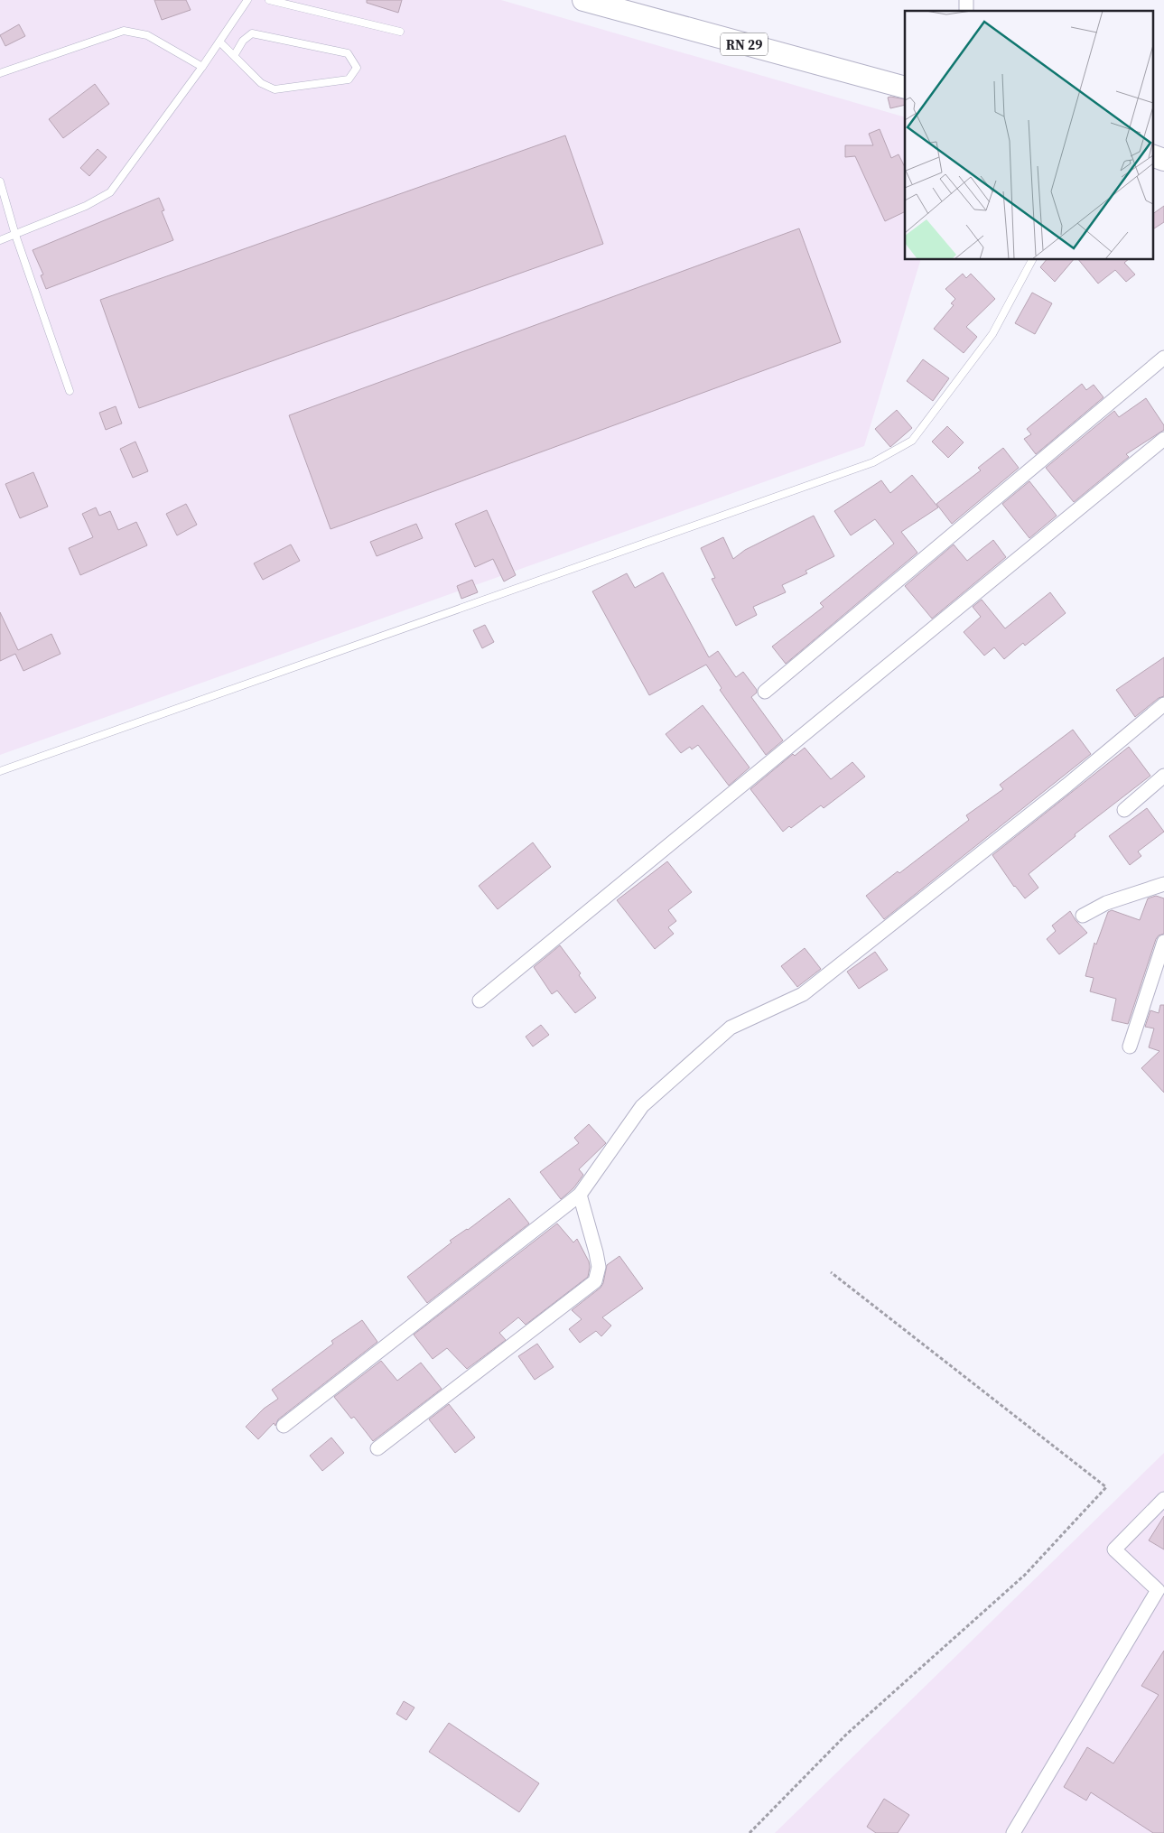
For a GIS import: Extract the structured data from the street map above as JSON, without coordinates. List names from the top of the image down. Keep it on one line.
{"streets":{"main road":["RN 29"]}}
